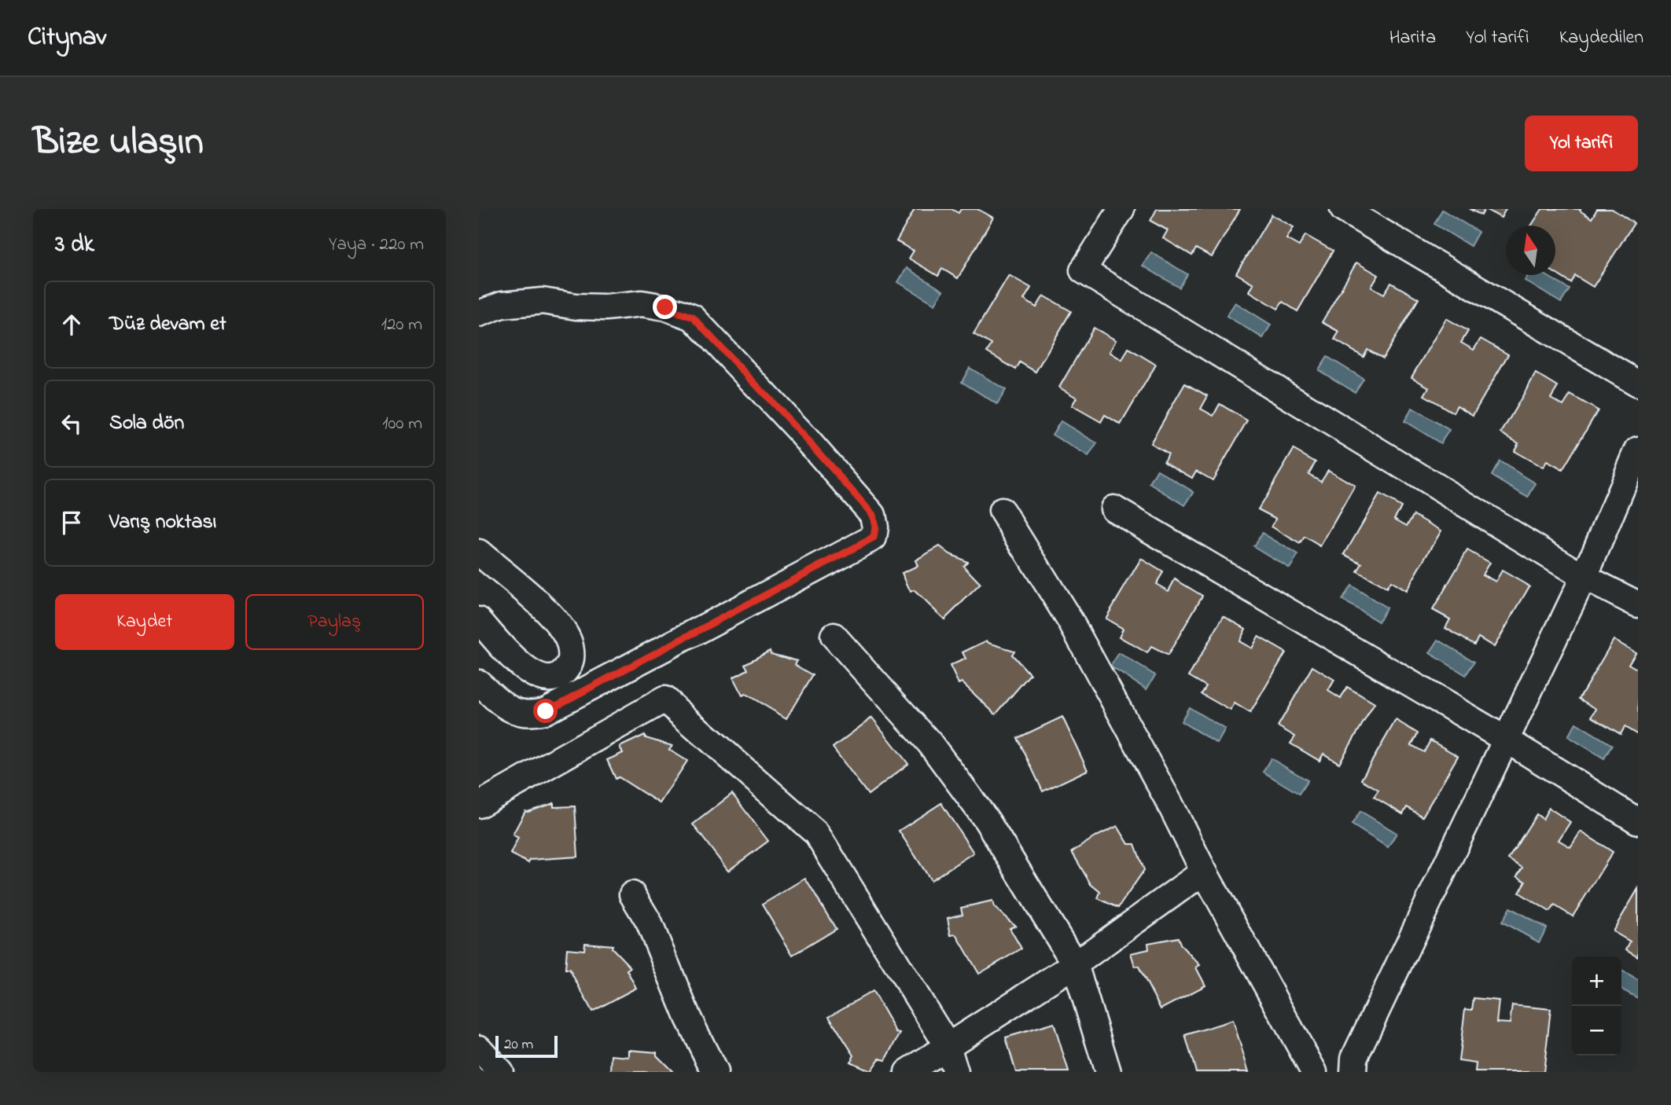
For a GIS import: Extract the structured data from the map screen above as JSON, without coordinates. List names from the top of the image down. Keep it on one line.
{"scale_bar":"20 m","north":"top","page":{"header":"Citynav","nav":["Harita","Yol tarifi","Kaydedilen"],"title":"Bize ulaşın","buttons":["Yol tarifi",["Kaydet","Paylaş"]],"heading":["3 dk","Yaya · 220 m"],"list":[["Düz devam et","120 m"],["Sola dön","100 m"],"Varış noktası"],"map_buttons":["+","−"],"scale":"20 m"}}
